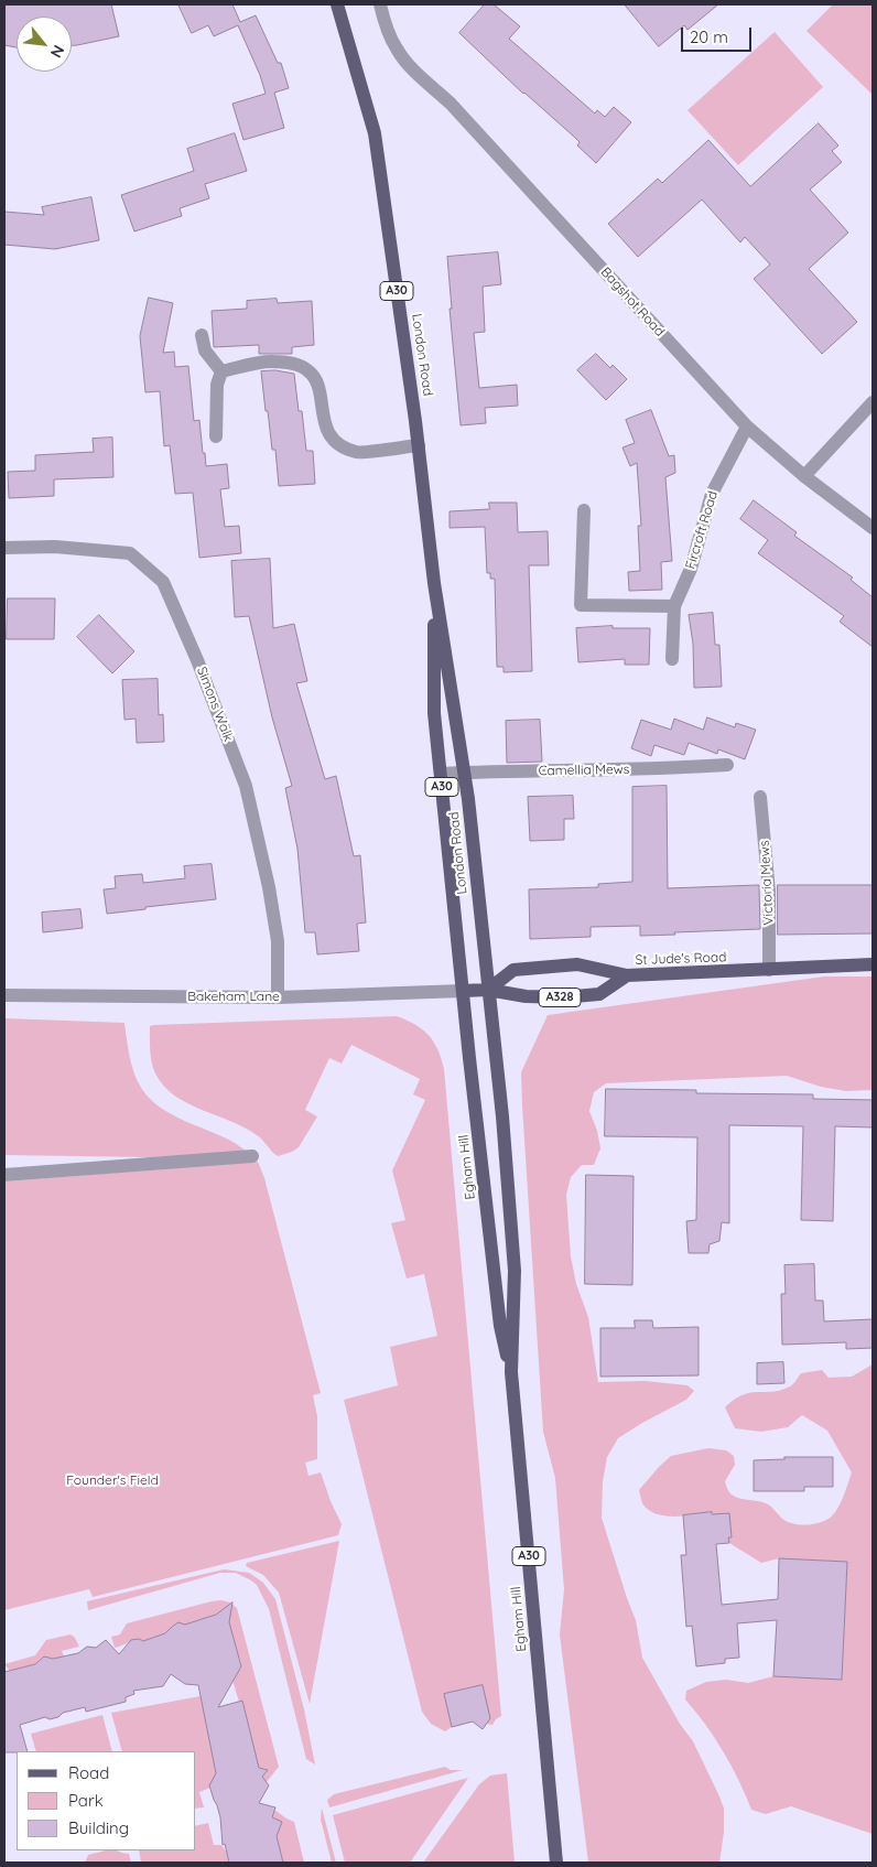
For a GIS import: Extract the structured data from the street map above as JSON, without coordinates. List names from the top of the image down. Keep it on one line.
{"streets":{"main road":["A30","London Road","St Jude's Road","A328","Egham Hill"],"street":["Bagshot Road","Fircroft Road","Simons Walk","Camellia Mews","Victoria Mews","Bakeham Lane"]},"crossings":[["Bagshot Road","Fircroft Road"],["London Road","Camellia Mews"],["London Road","St Jude's Road"],["London Road","Bakeham Lane"],["London Road","Egham Hill"],["Simons Walk","Bakeham Lane"],["Victoria Mews","St Jude's Road"],["St Jude's Road","Bakeham Lane"],["St Jude's Road","Egham Hill"],["Bakeham Lane","Egham Hill"]],"parks":["Founder's Field"],"legend":["Road","Park","Building"],"scale_bar":"20 m","north":"bottom right"}
